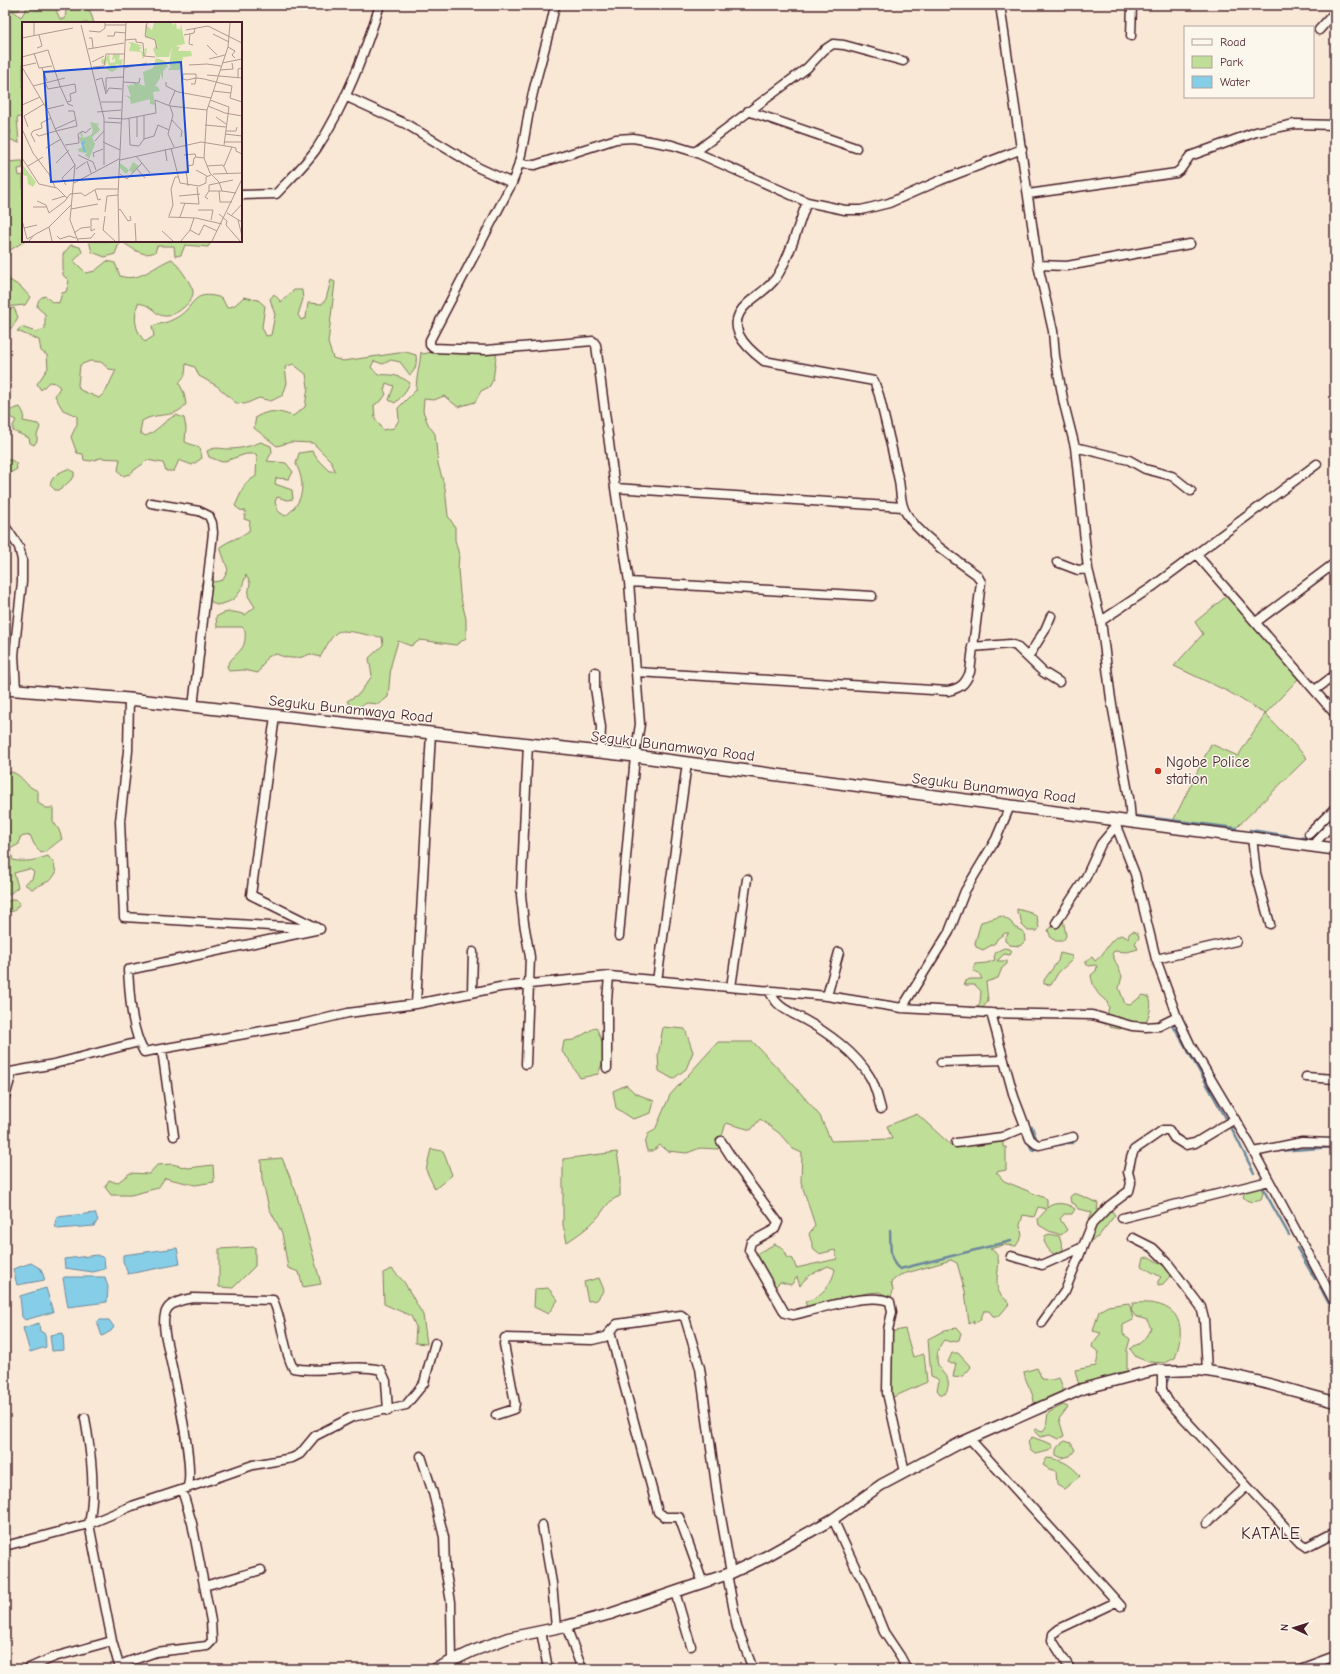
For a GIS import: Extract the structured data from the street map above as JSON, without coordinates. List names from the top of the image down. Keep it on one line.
{"streets":{"main road":["Seguku Bunamwaya Road"]},"districts":["KATALE"],"places":["Ngobe Police station"],"legend":["Road","Park","Water"],"north":"left"}
